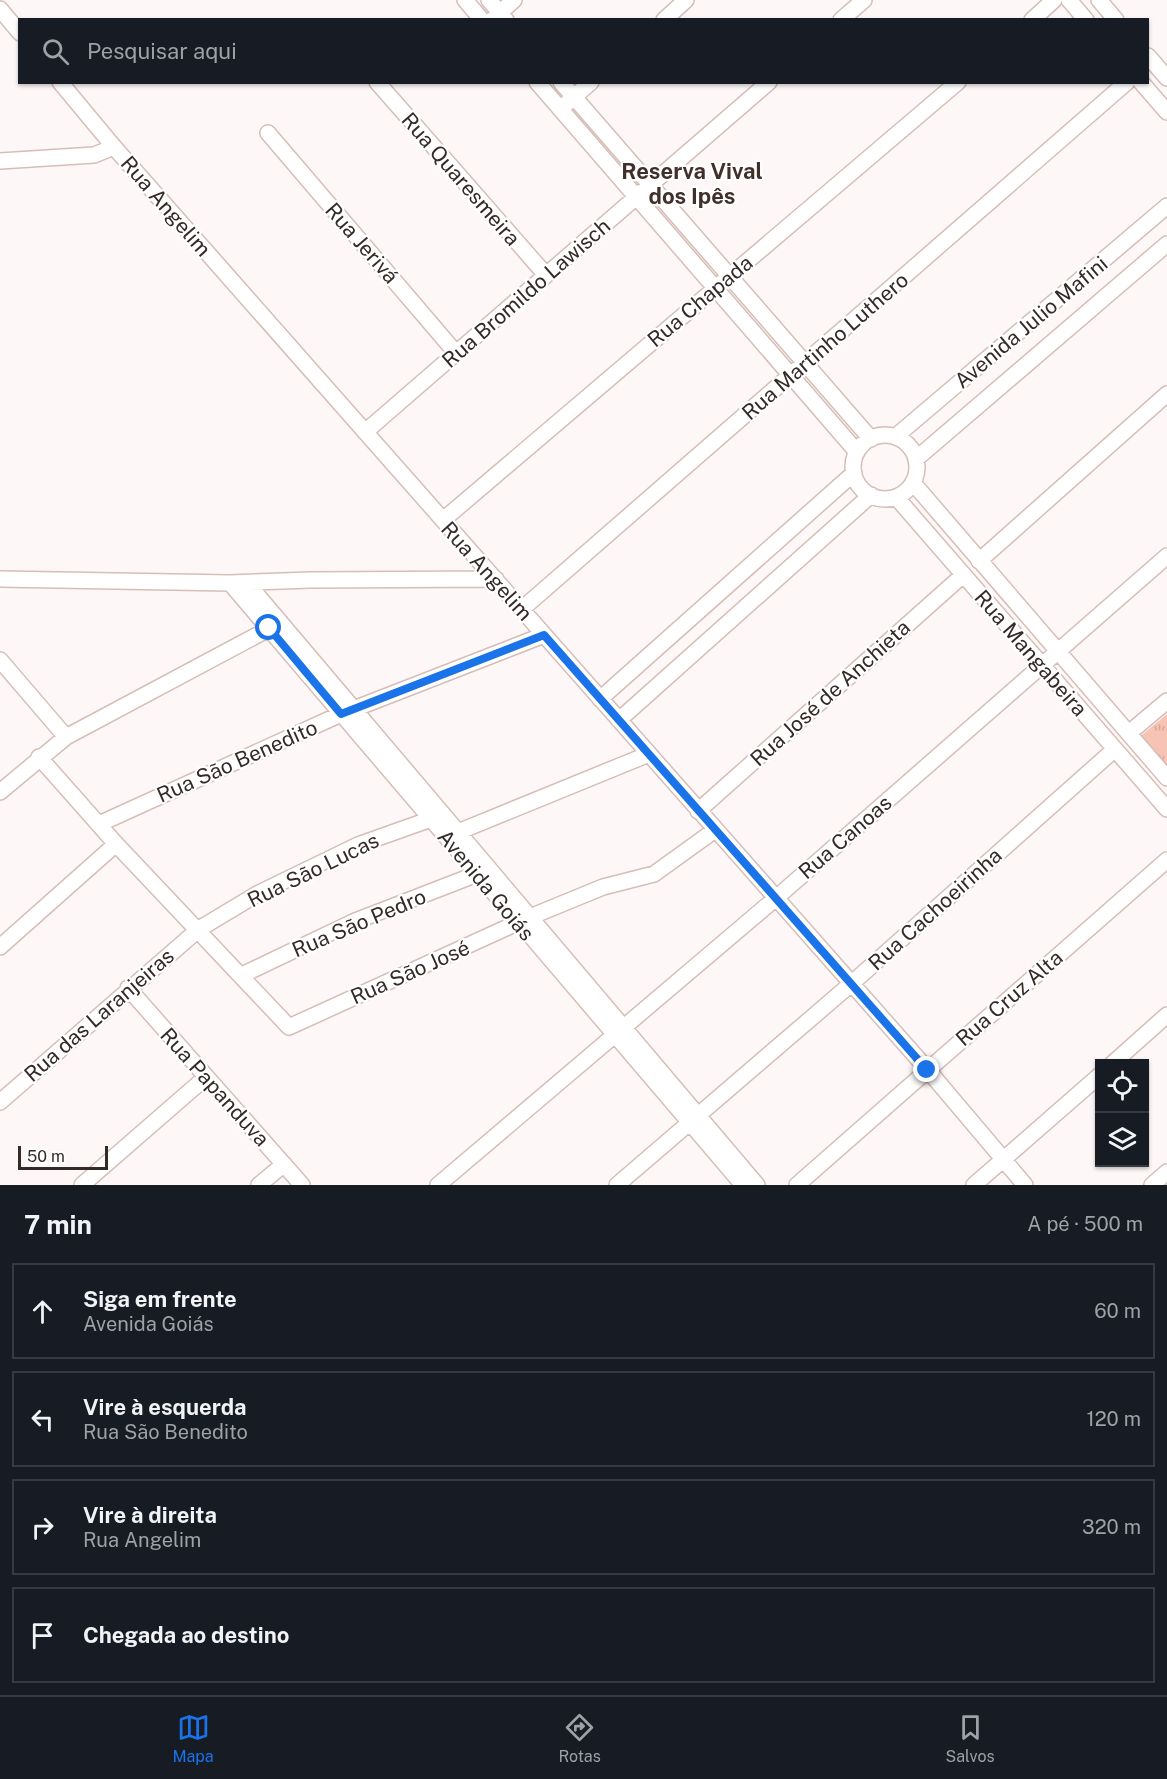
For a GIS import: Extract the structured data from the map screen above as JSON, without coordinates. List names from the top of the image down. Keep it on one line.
{"streets":{"street":["Rua Quaresmeira","Rua Angelim","Rua Jerivá","Rua Bromildo Lawisch","Rua Chapada","Avenida Julio Mafini","Rua Martinho Luthero","Rua Mangabeira","Rua José de Anchieta","Rua São Benedito","Rua Canoas","Rua São Lucas","Avenida Goiás","Rua Cachoeirinha","Rua São Pedro","Rua São José","Rua Cruz Alta","Rua das Laranjeiras","Rua Papanduva"]},"crossings":[["Rua Quaresmeira","Rua Bromildo Lawisch"],["Rua Angelim","Rua Bromildo Lawisch"],["Rua Angelim","Rua Chapada"],["Rua Angelim","Rua Martinho Luthero"],["Rua Angelim","Rua José de Anchieta"],["Rua Angelim","Rua São Benedito"],["Rua Angelim","Rua Canoas"],["Rua Angelim","Rua Cachoeirinha"],["Rua Angelim","Rua São José"],["Rua Angelim","Rua Cruz Alta"],["Rua Jerivá","Rua Bromildo Lawisch"],["Avenida Julio Mafini","Rua Mangabeira"],["Rua Mangabeira","Rua José de Anchieta"],["Rua Mangabeira","Rua Canoas"],["Rua Mangabeira","Rua Cachoeirinha"],["Rua São Benedito","Avenida Goiás"],["Rua Canoas","Avenida Goiás"],["Rua São Lucas","Avenida Goiás"],["Rua São Lucas","Rua das Laranjeiras"],["Avenida Goiás","Rua Cachoeirinha"],["Avenida Goiás","Rua São Pedro"],["Avenida Goiás","Rua São José"],["Rua São Pedro","Rua São José"],["Rua das Laranjeiras","Rua Papanduva"]],"districts":["Reserva Vival dos Ipês"],"scale_bar":"50 m","page":{"search":"Pesquisar aqui","scale":"50 m","heading":["7 min","A pé · 500 m"],"list":[["Siga em frente","Avenida Goiás","60 m"],["Vire à esquerda","Rua São Benedito","120 m"],["Vire à direita","Rua Angelim","320 m"],"Chegada ao destino"],"nav":["Mapa","Rotas","Salvos"]}}
